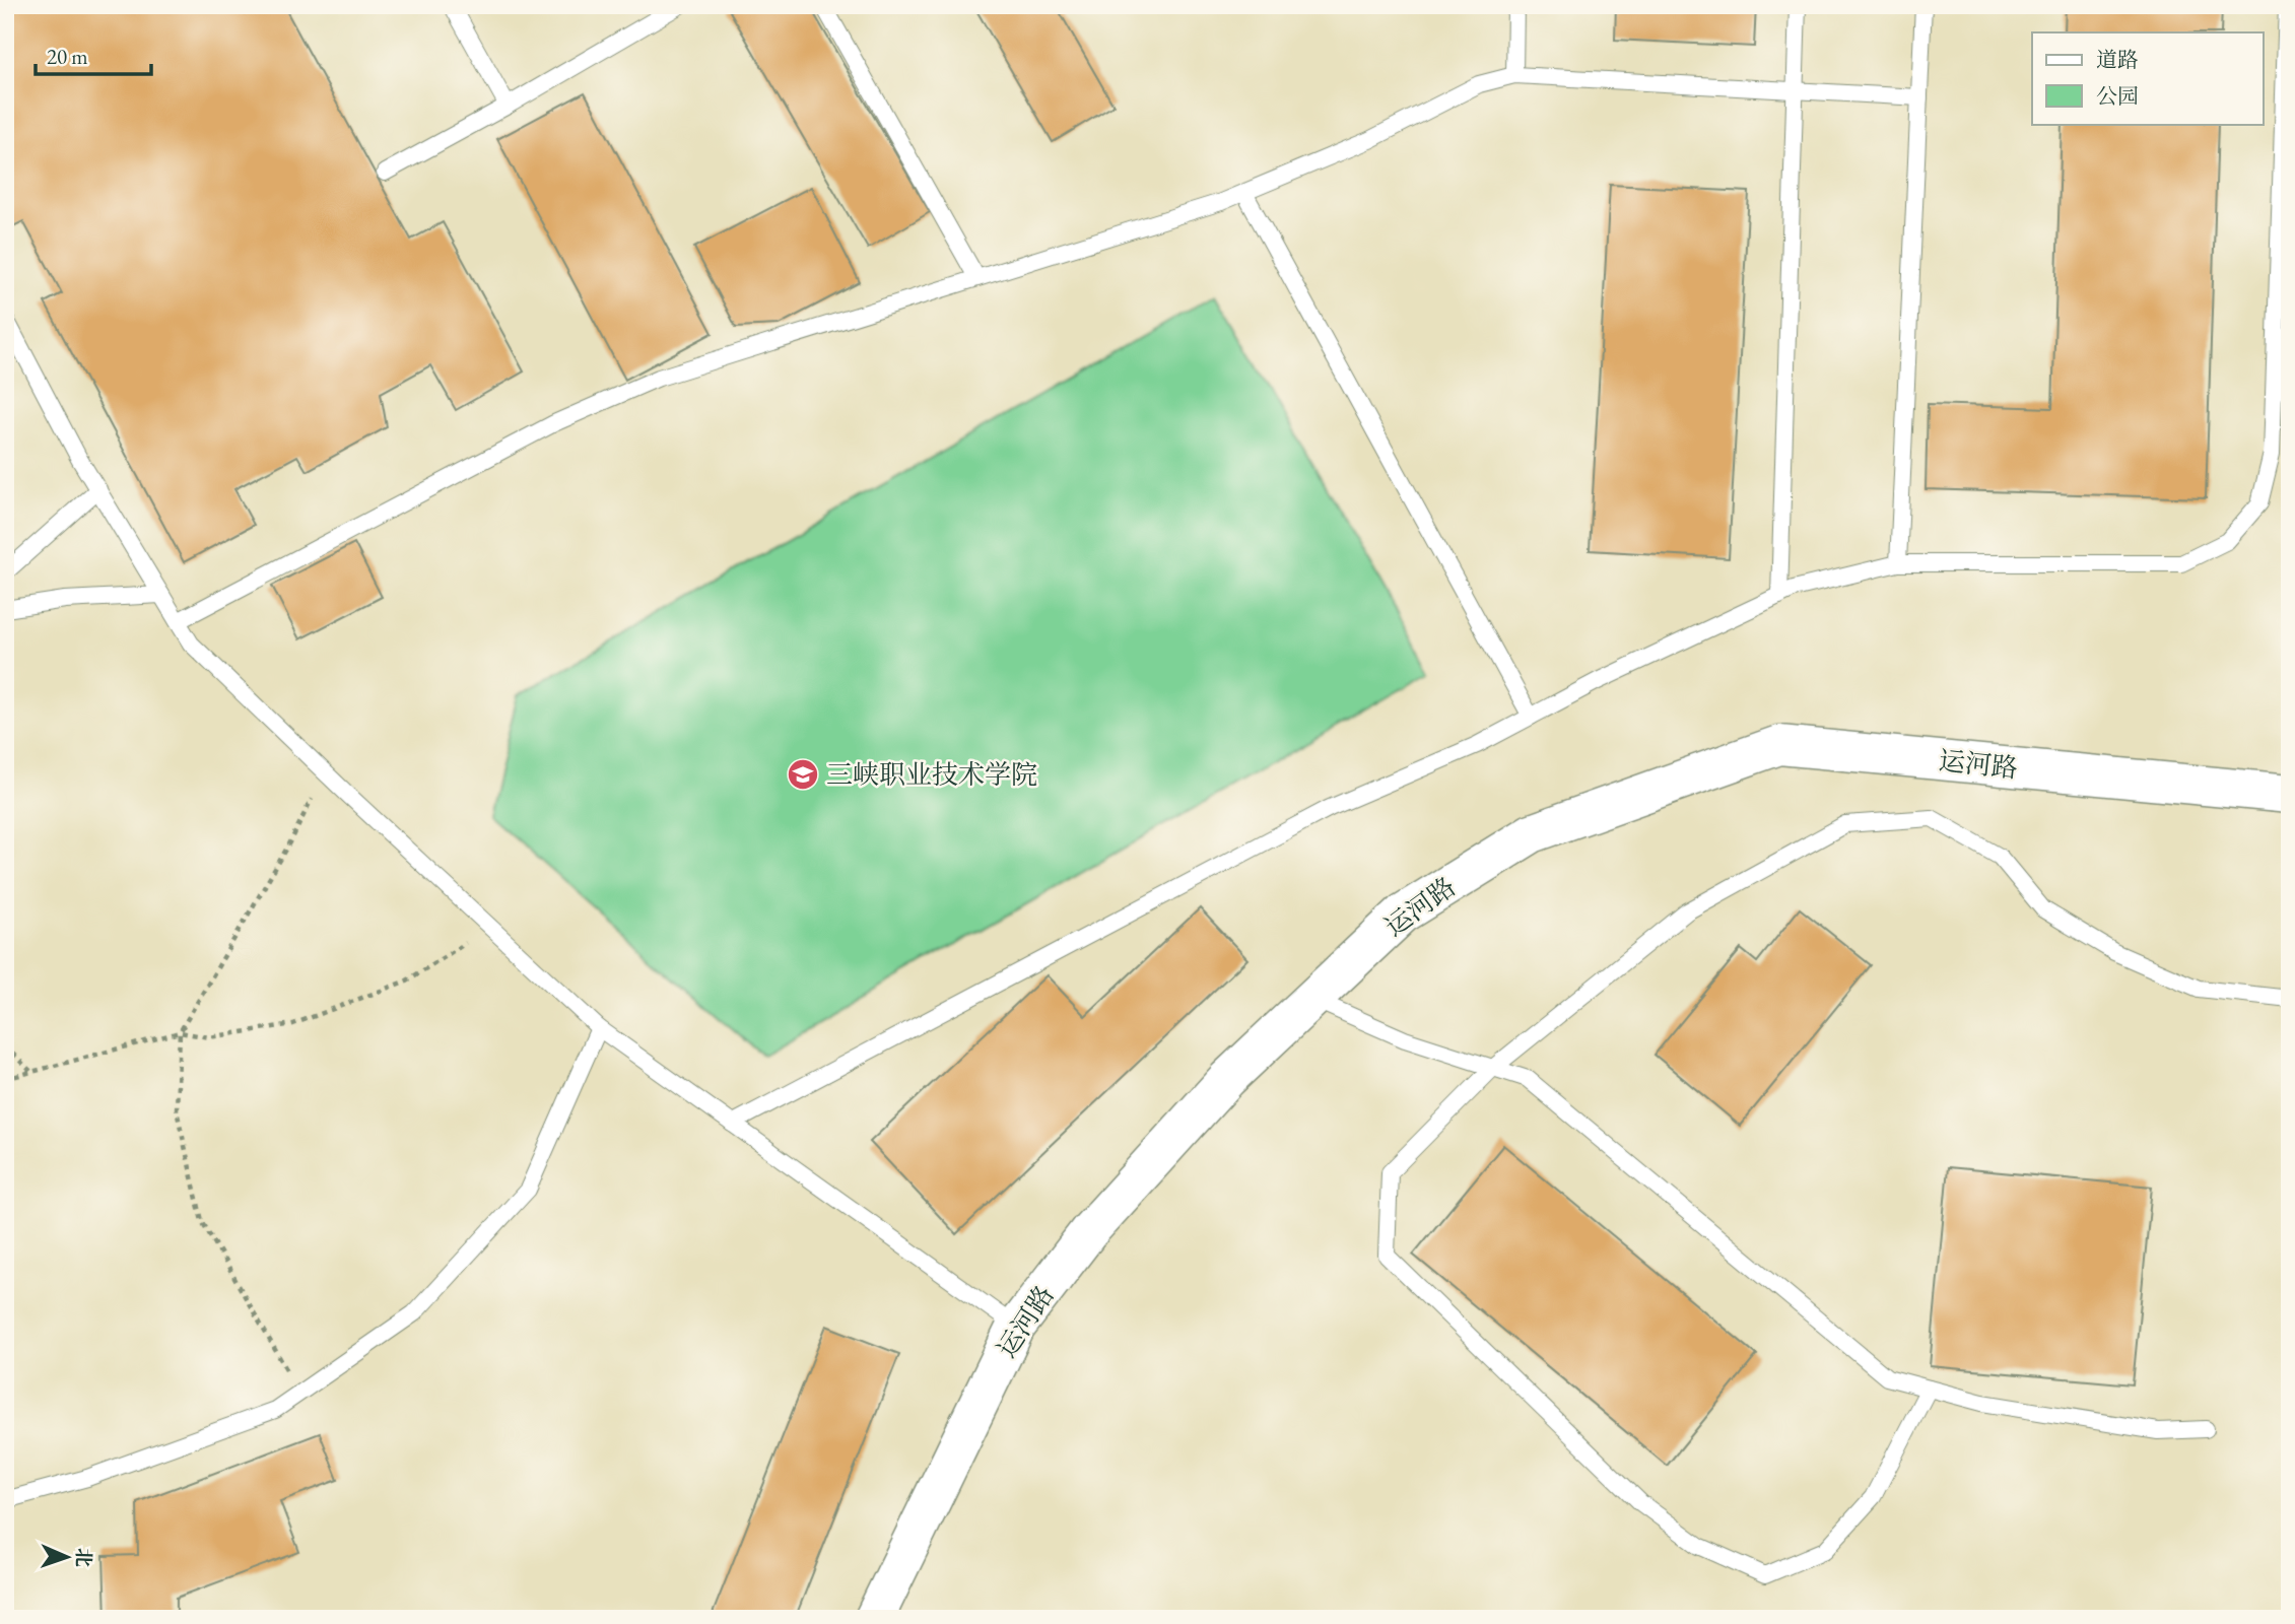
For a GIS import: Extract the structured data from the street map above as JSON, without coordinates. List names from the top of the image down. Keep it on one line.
{"streets":{"street":["运河路"]},"places":{"school or university":["三峡职业技术学院"]},"legend":["道路","公园"],"scale_bar":"20 m","north":"right"}
